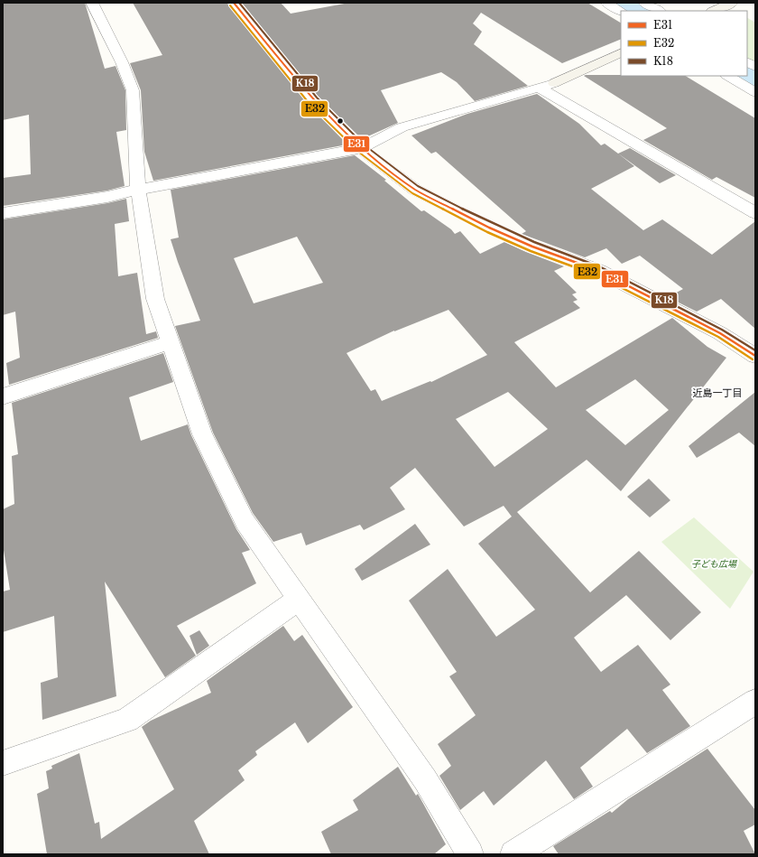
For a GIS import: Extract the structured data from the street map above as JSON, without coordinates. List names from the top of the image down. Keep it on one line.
{"districts":["近島一丁目"],"parks":["子ども広場"],"lines":["transit line E31","transit line K18","transit line E32"],"legend":["E31","E32","K18"]}
